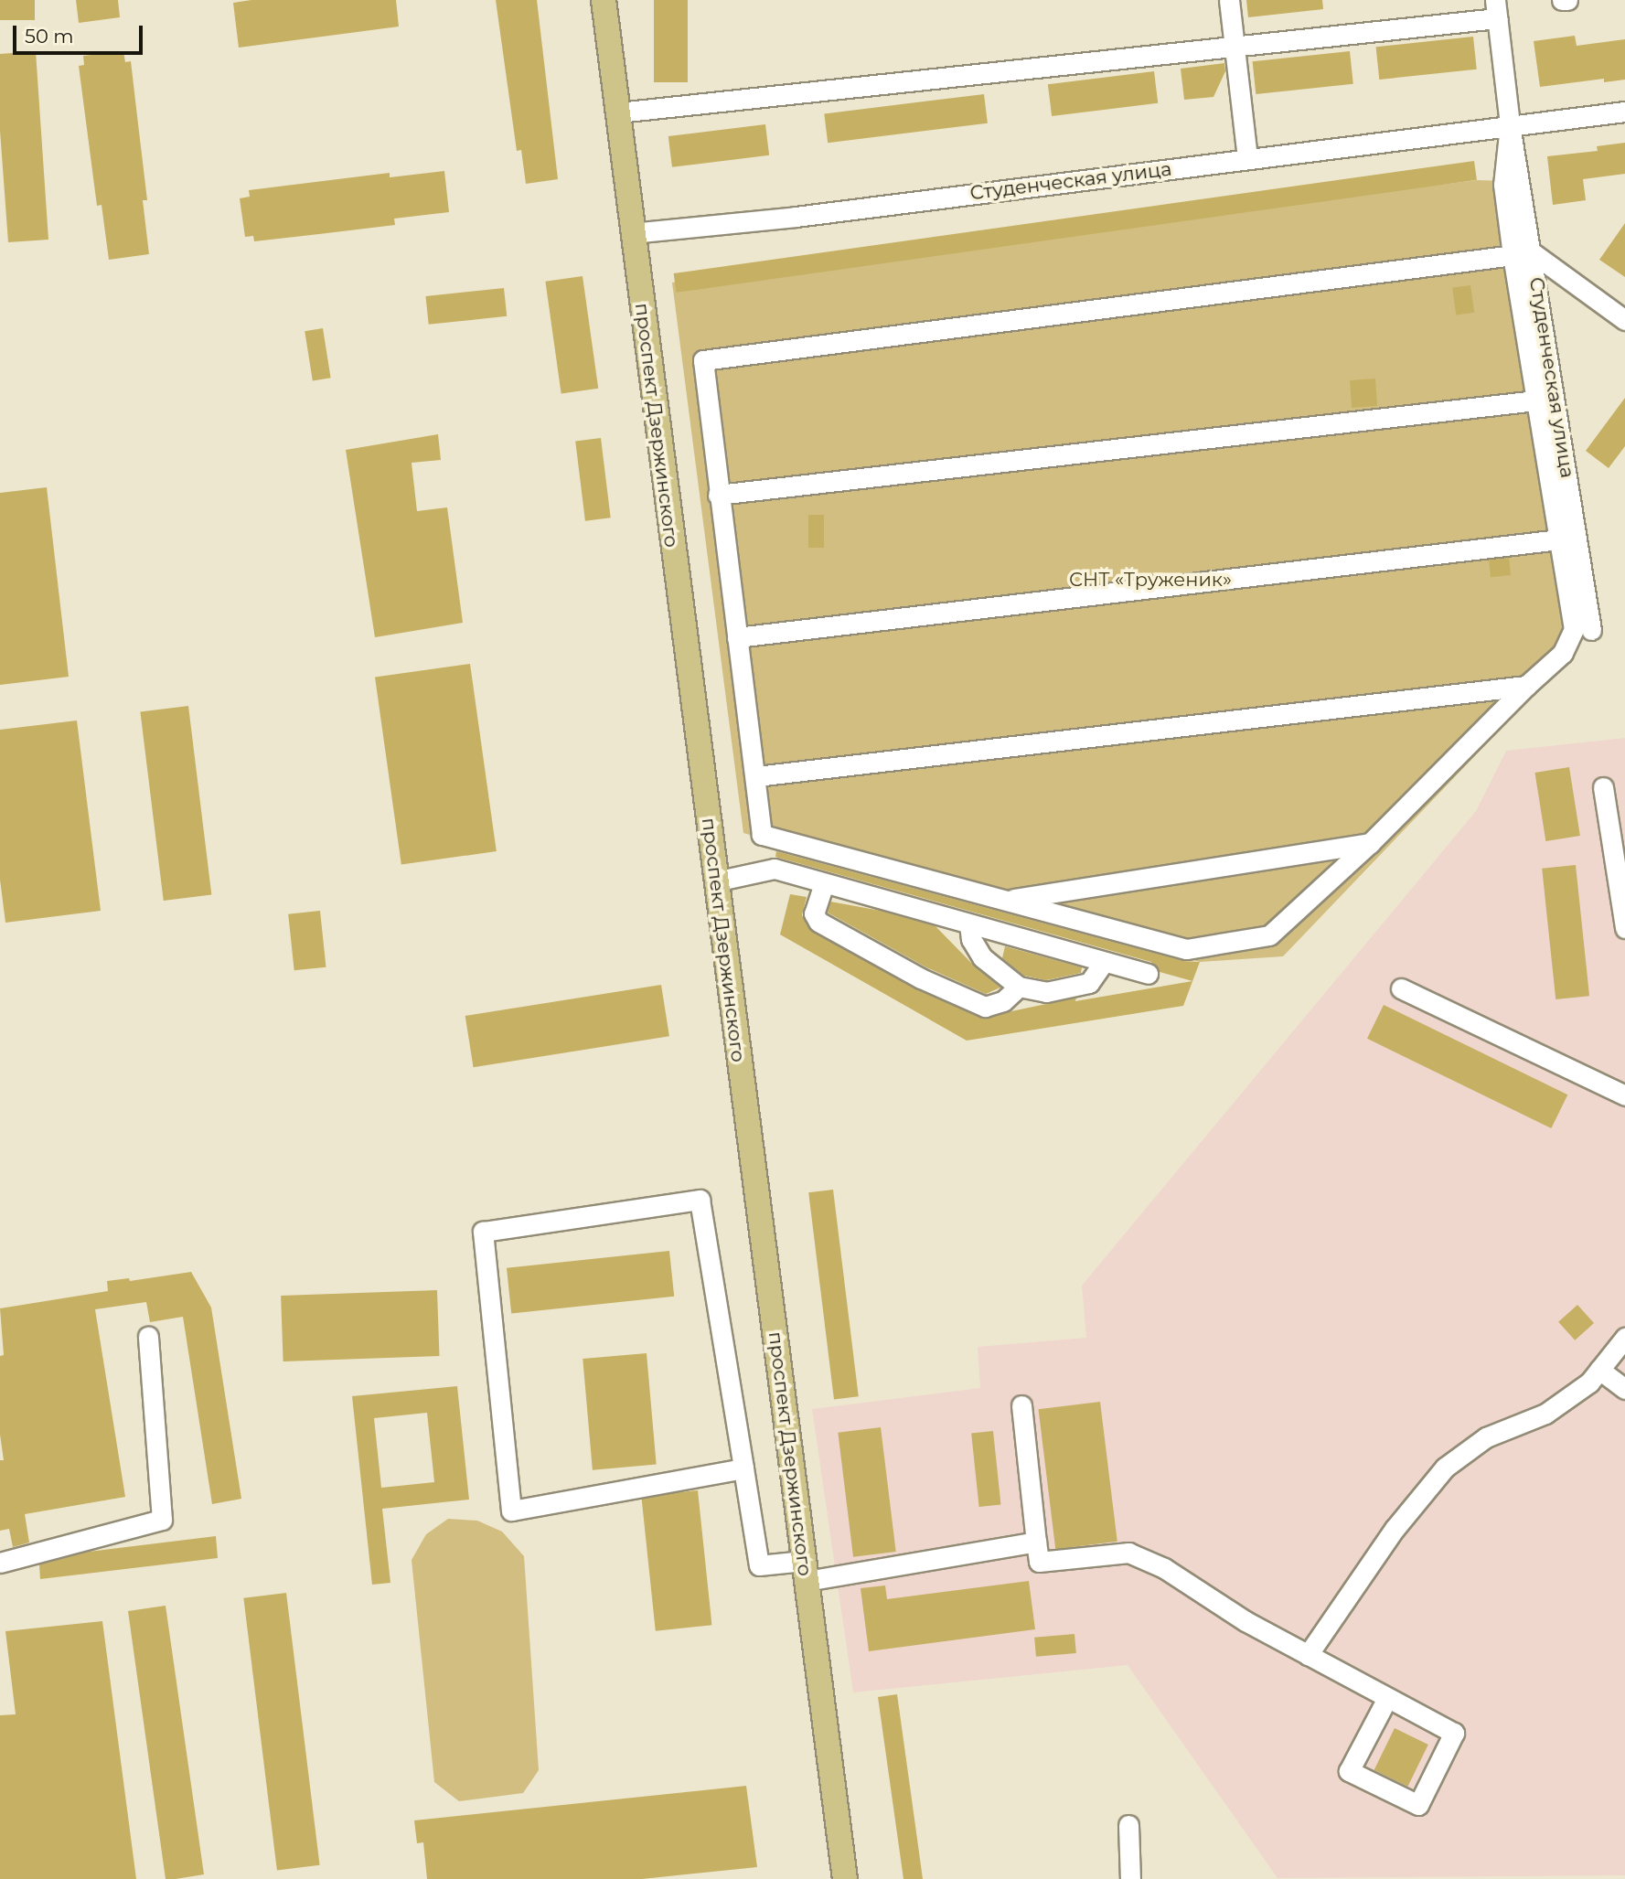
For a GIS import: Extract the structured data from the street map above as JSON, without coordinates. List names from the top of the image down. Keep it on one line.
{"streets":{"main road":["проспект Дзержинского"],"street":["Студенческая улица"]},"crossings":[["Студенческая улица","проспект Дзержинского"]],"parks":["СНТ «Труженик»"],"scale_bar":"50 m"}
